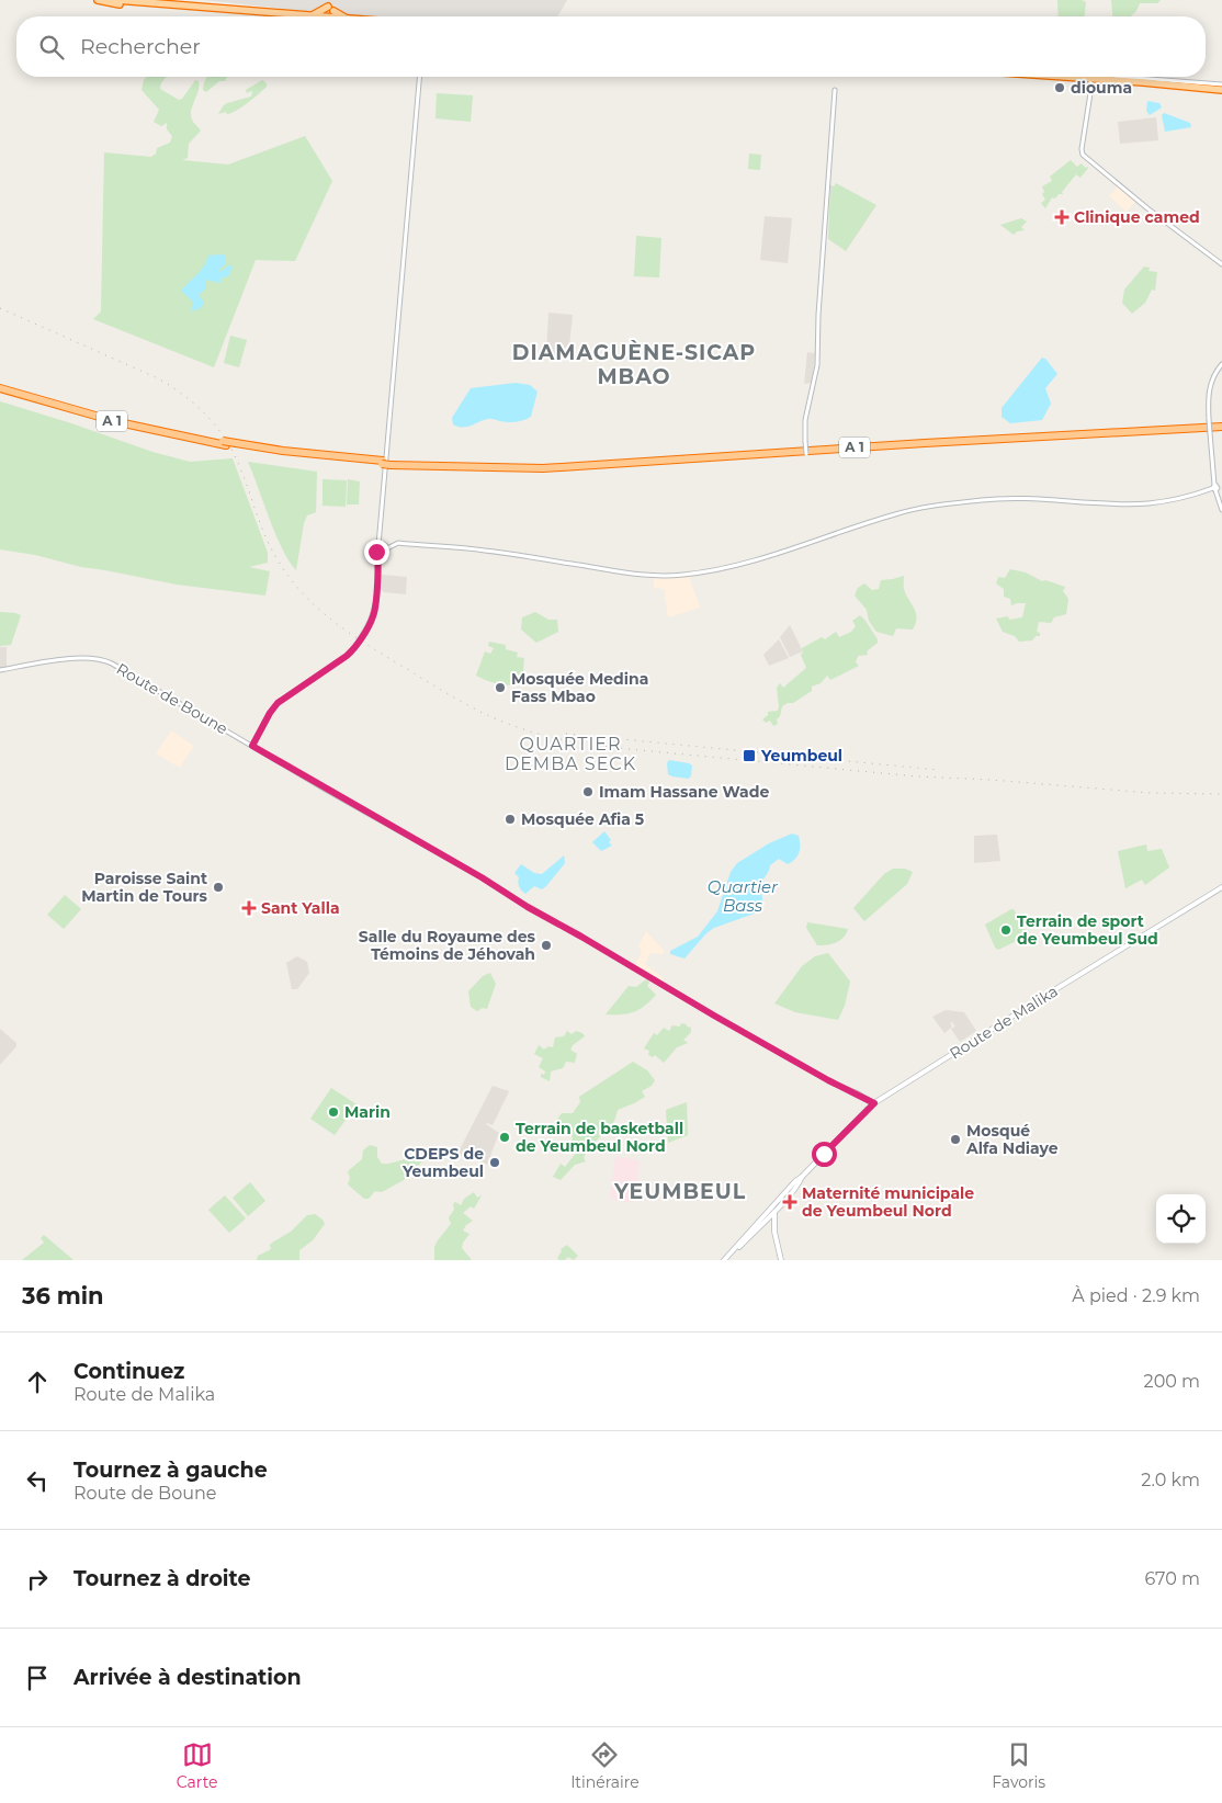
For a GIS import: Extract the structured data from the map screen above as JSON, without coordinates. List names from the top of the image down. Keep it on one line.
{"streets":{"highway":["A 1"],"main road":["Route de Malika"],"street":["Route de Boune"]},"crossings":[["Route de Boune","Route de Malika"]],"districts":["DIAMAGUÈNE-SICAP MBAO","QUARTIER DEMBA SECK","YEUMBEUL"],"water":["Quartier Bass"],"places":{"other":["diouma","Mosquée Medina Fass Mbao","Imam Hassane Wade","Mosquée Afia 5","Paroisse Saint Martin de Tours","Terrain de sport de Yeumbeul Sud","Salle du Royaume des Témoins de Jéhovah","Marin","Terrain de basketball de Yeumbeul Nord","Mosqué Alfa Ndiaye","CDEPS de Yeumbeul"],"health":["Clinique camed","Sant Yalla","Maternité municipale de Yeumbeul Nord"],"transit":["Yeumbeul"]},"page":{"search":"Rechercher","heading":["36 min","À pied · 2.9 km"],"list":[["Continuez","Route de Malika","200 m"],["Tournez à gauche","Route de Boune","2.0 km"],["Tournez à droite","670 m"],"Arrivée à destination"],"nav":["Carte","Itinéraire","Favoris"]}}
